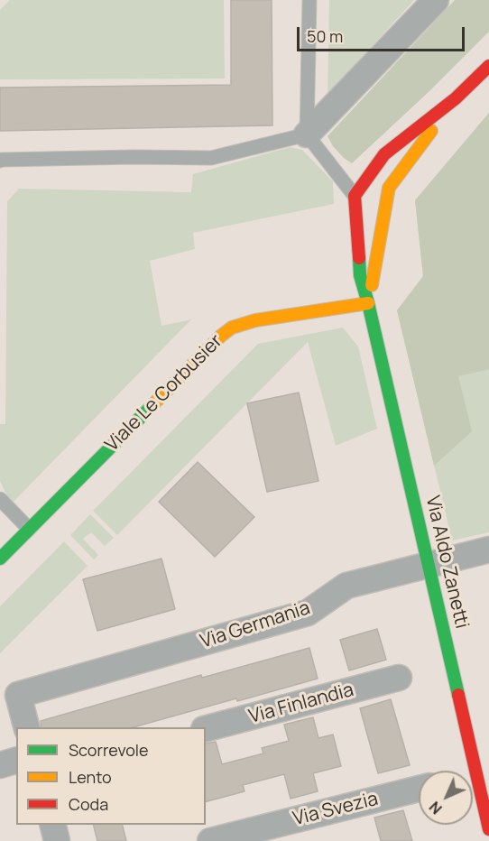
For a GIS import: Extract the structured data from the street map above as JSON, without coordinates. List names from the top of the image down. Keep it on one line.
{"streets":{"street":["Viale Le Corbusier","Via Aldo Zanetti","Via Germania","Via Finlandia","Via Svezia"]},"crossings":[["Viale Le Corbusier","Via Aldo Zanetti"],["Via Aldo Zanetti","Via Germania"]],"legend":["Scorrevole","Lento","Coda"],"scale_bar":"50 m","north":"bottom left"}
